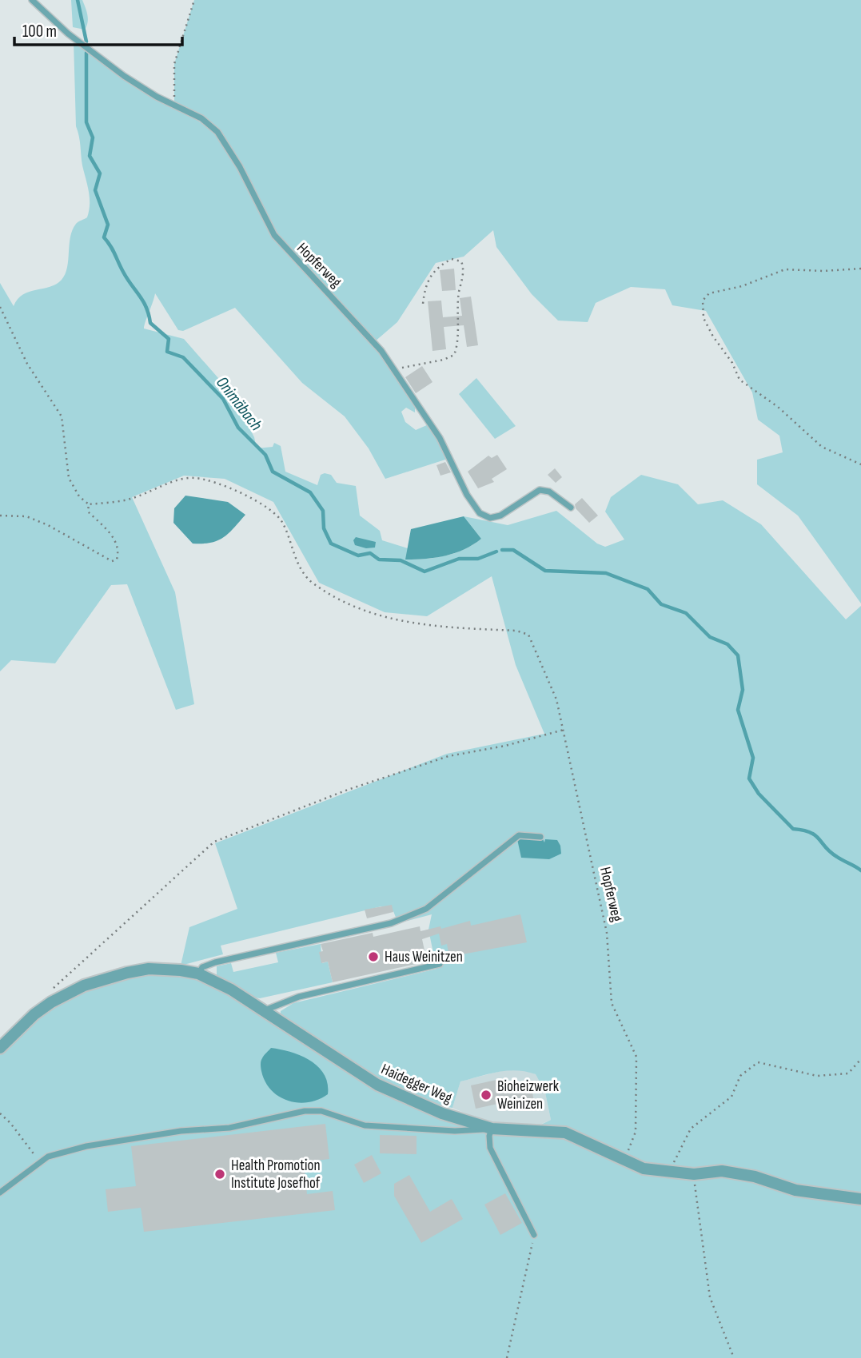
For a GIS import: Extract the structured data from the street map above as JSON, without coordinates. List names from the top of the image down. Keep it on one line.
{"streets":{"street":["Haidegger Weg"],"lane":["Hopferweg"]},"crossings":[["Hopferweg","Haidegger Weg"]],"water":["Onimäbach"],"places":["Haus Weinitzen","Bioheizwerk Weinizen","Health Promotion Institute Josefhof"],"scale_bar":"100 m"}
